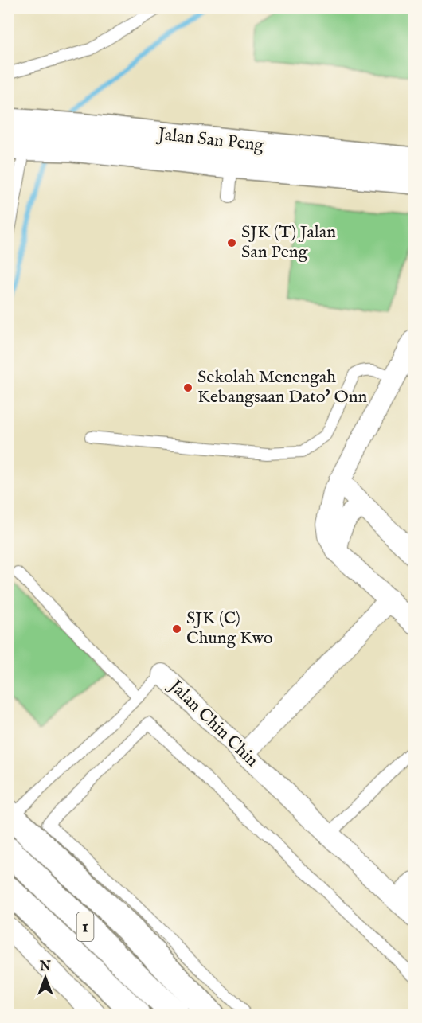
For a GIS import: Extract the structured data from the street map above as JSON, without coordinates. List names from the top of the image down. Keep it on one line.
{"streets":{"main road":["Jalan San Peng","1"],"street":["Jalan Chin Chin"]},"places":["SJK (T) Jalan San Peng","Sekolah Menengah Kebangsaan Dato' Onn","SJK (C) Chung Kwo"],"north":"top"}
